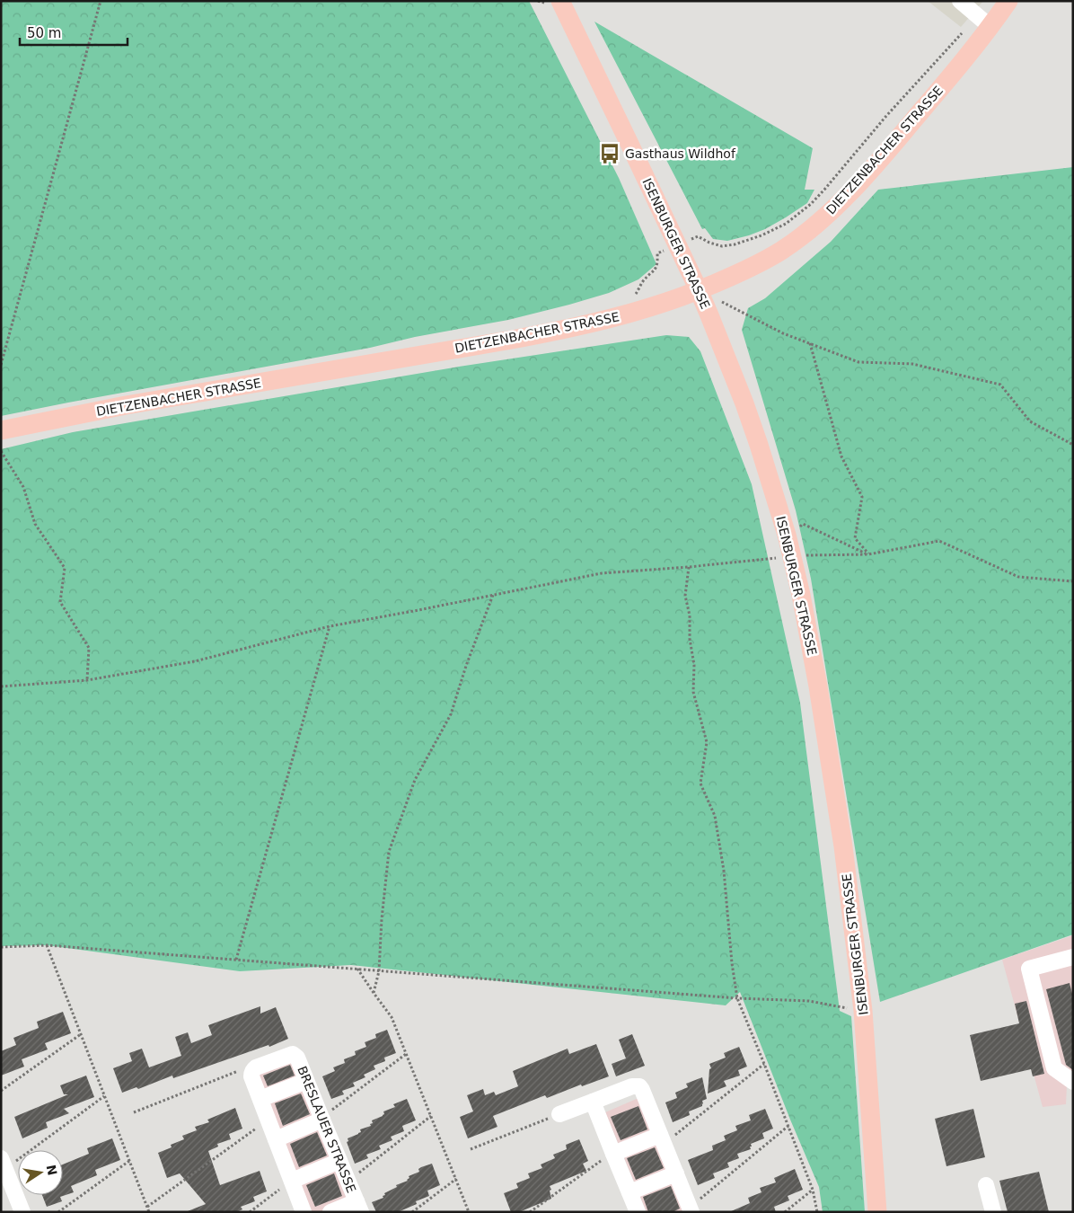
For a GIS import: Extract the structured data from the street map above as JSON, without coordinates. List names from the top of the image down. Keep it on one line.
{"streets":{"main road":["DIETZENBACHER STRASSE","ISENBURGER STRASSE"],"street":["BRESLAUER STRASSE"]},"crossings":[["DIETZENBACHER STRASSE","ISENBURGER STRASSE"]],"places":{"bus stop":["Gasthaus Wildhof"]},"scale_bar":"50 m","north":"right"}
